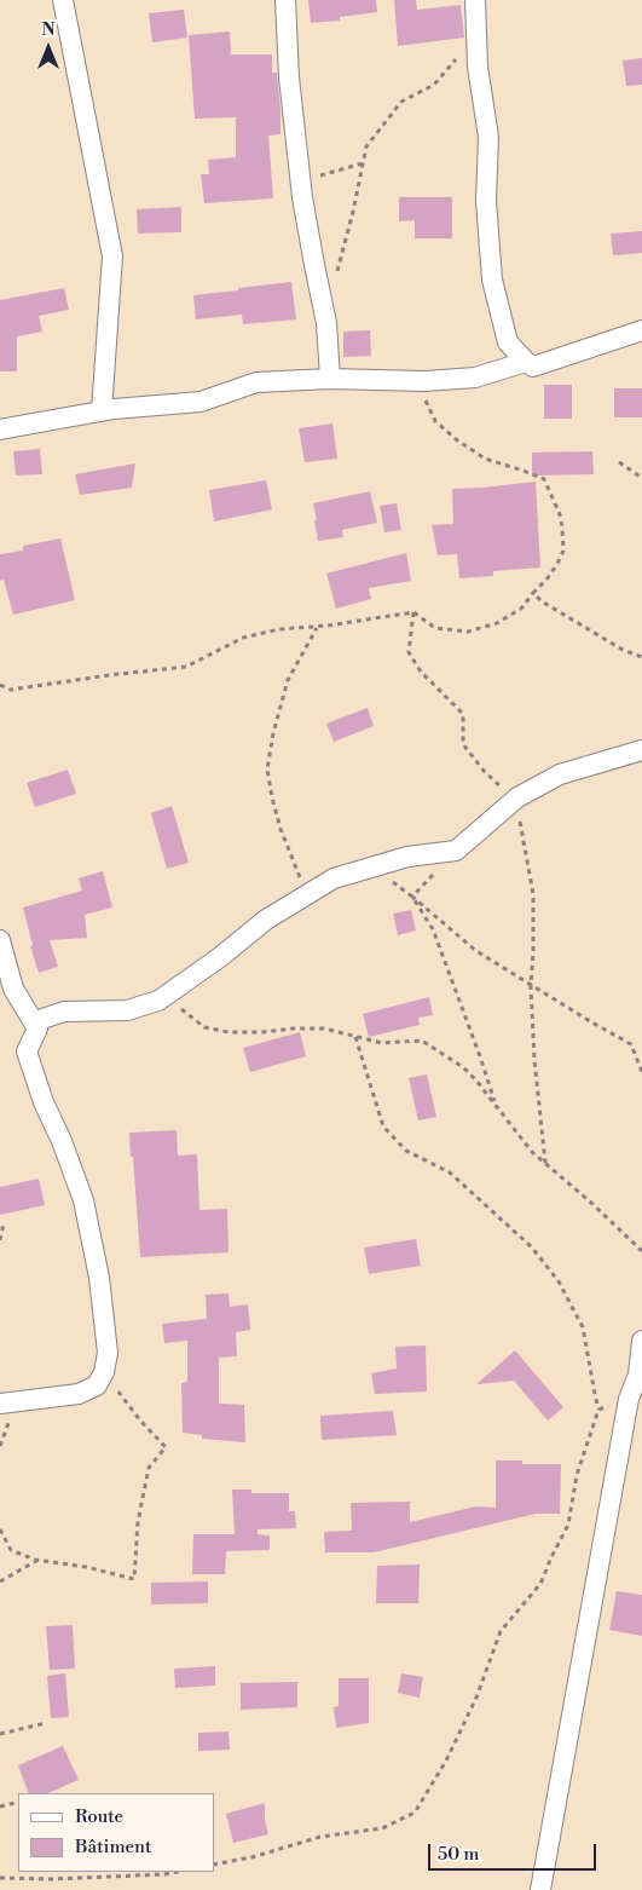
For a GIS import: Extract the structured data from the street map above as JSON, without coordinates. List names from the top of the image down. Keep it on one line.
{"legend":["Route","Bâtiment"],"scale_bar":"50 m","north":"top"}
